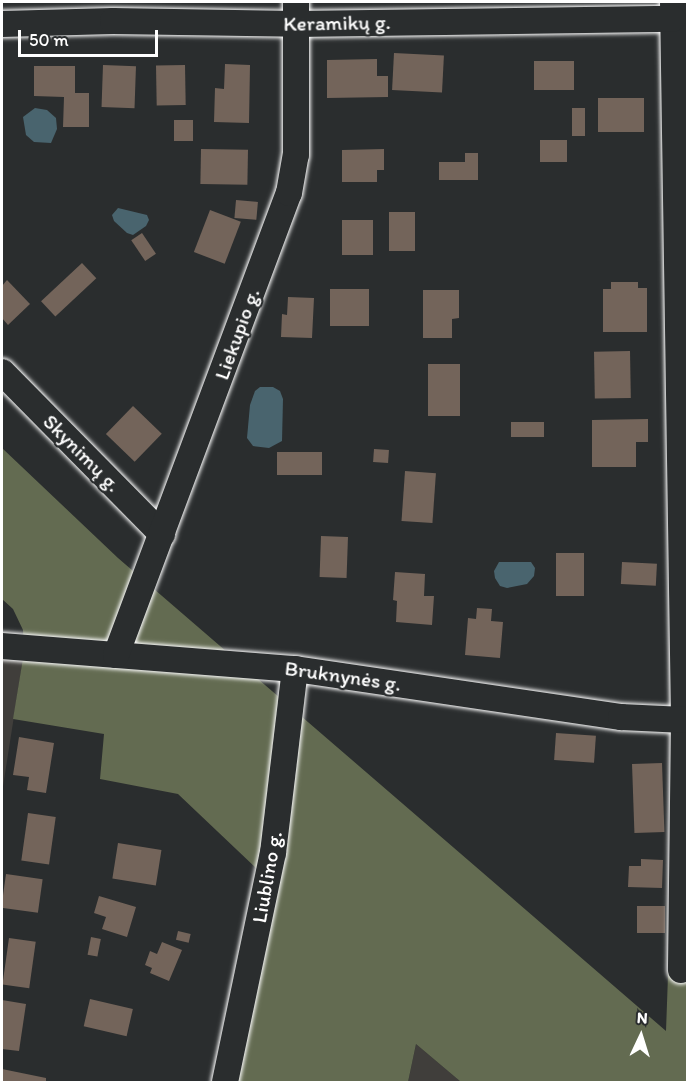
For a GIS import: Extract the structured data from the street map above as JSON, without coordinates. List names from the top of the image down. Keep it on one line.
{"streets":{"street":["Keramikų g.","Liekupio g.","Skynimų g.","Bruknynės g.","Liublino g."]},"crossings":[["Keramikų g.","Liekupio g."],["Liekupio g.","Skynimų g."],["Liekupio g.","Bruknynės g."],["Bruknynės g.","Liublino g."]],"scale_bar":"50 m","north":"top"}
